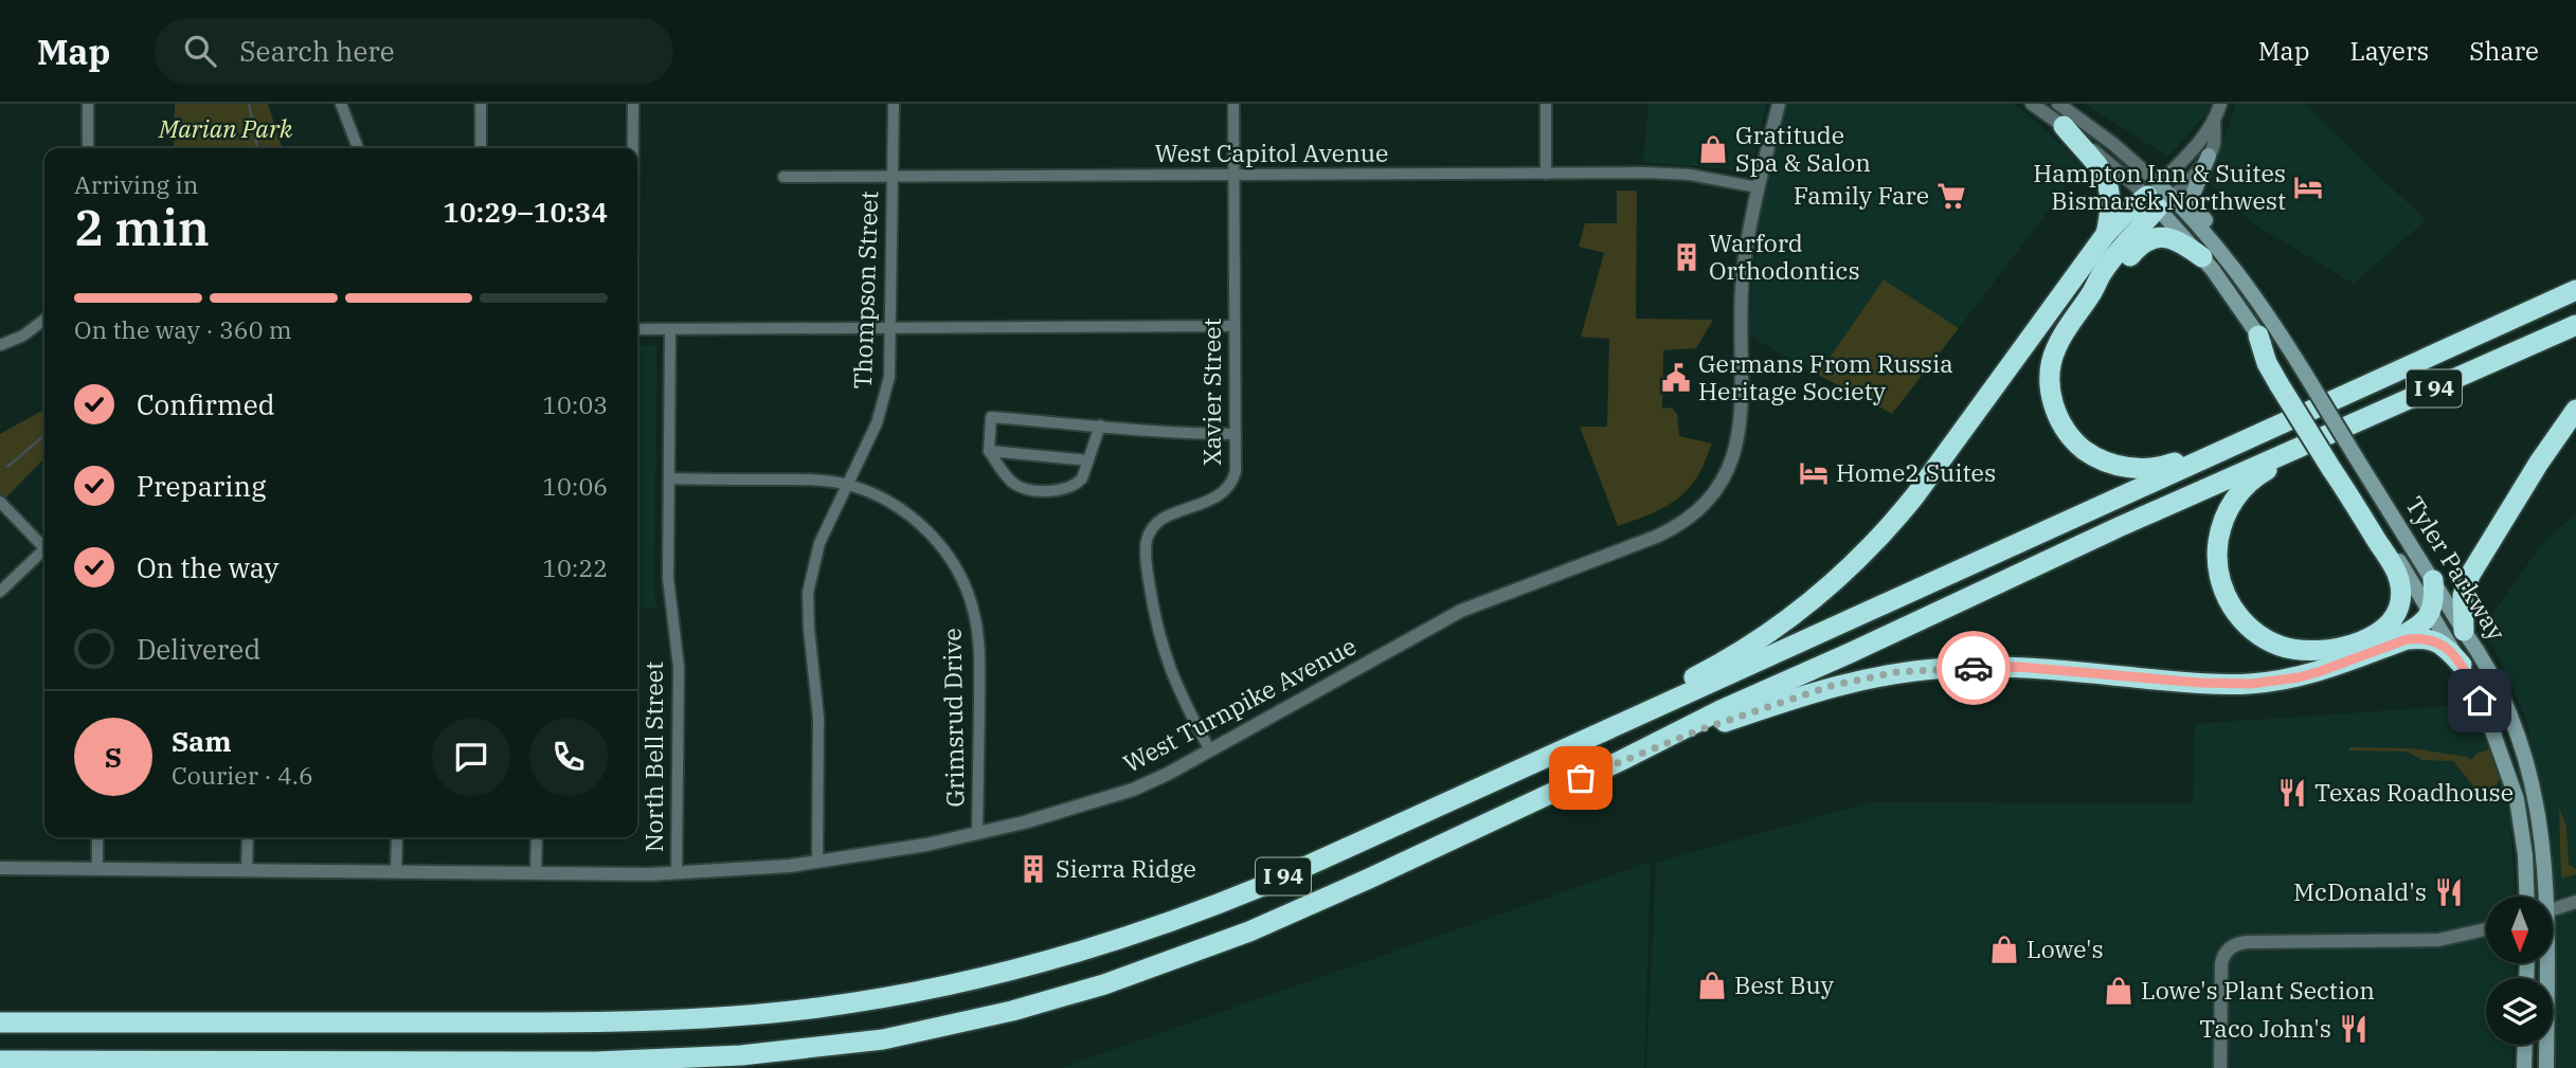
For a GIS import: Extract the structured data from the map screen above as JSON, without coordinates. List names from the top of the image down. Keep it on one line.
{"streets":{"highway":["I 94"],"main road":["Tyler Parkway"],"street":["West Capitol Avenue","Thompson Street","Xavier Street","West Turnpike Avenue","Grimsrud Drive","North Bell Street"]},"crossings":[["West Capitol Avenue","Thompson Street"],["West Capitol Avenue","Xavier Street"],["West Capitol Avenue","West Turnpike Avenue"],["Thompson Street","West Turnpike Avenue"],["Thompson Street","Grimsrud Drive"],["Xavier Street","West Turnpike Avenue"],["West Turnpike Avenue","Grimsrud Drive"],["West Turnpike Avenue","North Bell Street"],["Grimsrud Drive","North Bell Street"]],"parks":["Marian Park"],"places":{"shop":["Gratitude Spa & Salon","Lowe's","Best Buy","Lowe's Plant Section"],"hotel":["Hampton Inn & Suites Bismarck Northwest","Home2 Suites"],"supermarket":["Family Fare"],"building":["Warford Orthodontics","Sierra Ridge"],"public building":["Germans From Russia Heritage Society"],"restaurant":["Texas Roadhouse","McDonald's","Taco John's"]},"north":"bottom","page":{"header":"Map","search":"Search here","nav":["Map","Layers","Share"],"heading":["2 min","Arriving in","10:29–10:34"],"panel":["Sam","Courier · 4.6"],"bar":"On the way · 360 m","list":[["Confirmed","10:03"],["Preparing","10:06"],["On the way","10:22"],"Delivered"],"round":"S"}}
